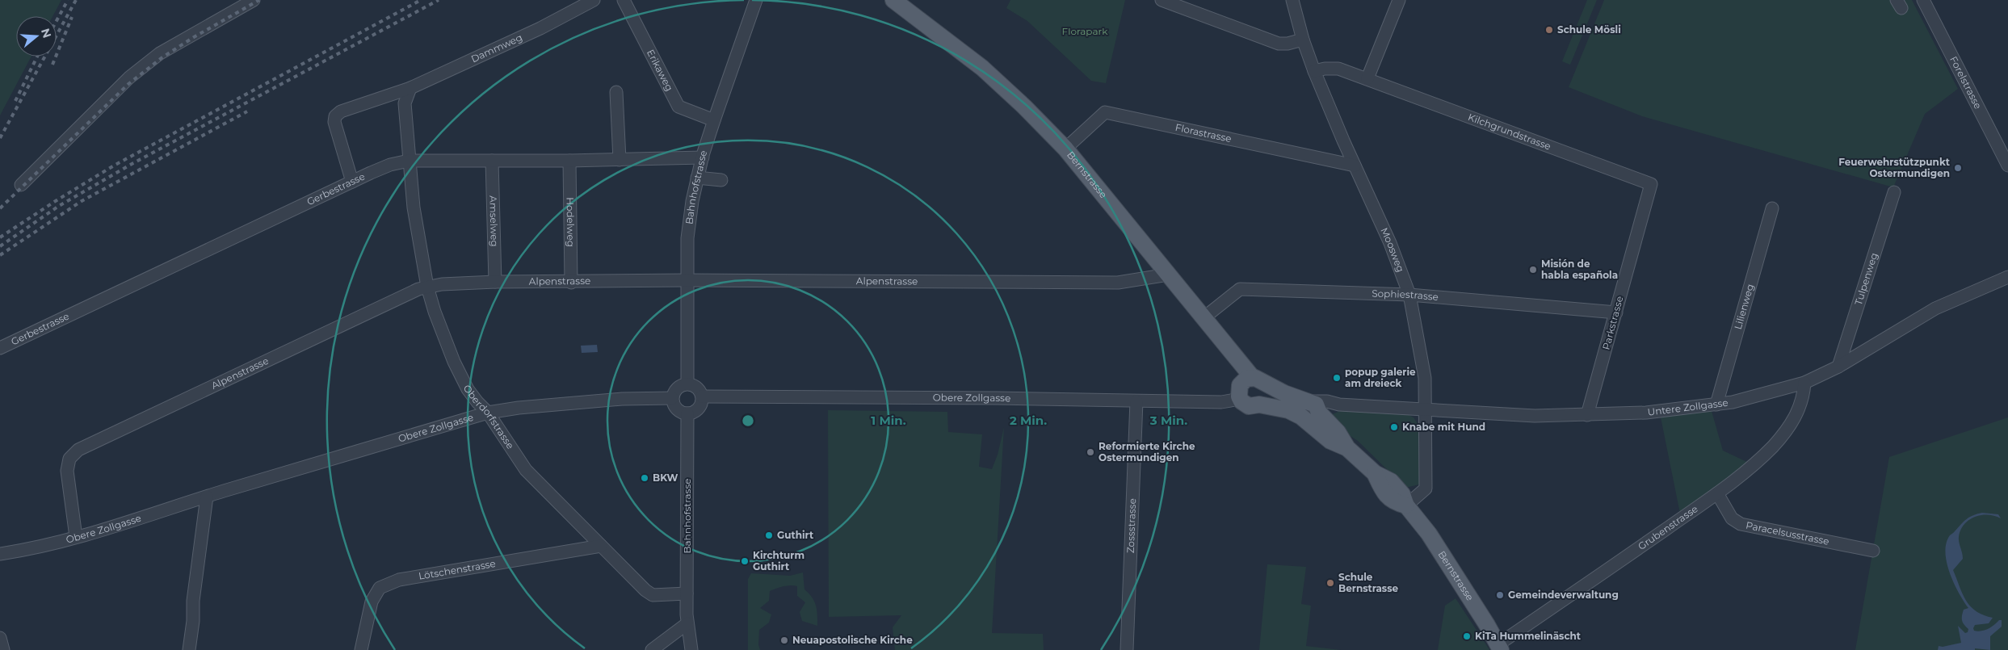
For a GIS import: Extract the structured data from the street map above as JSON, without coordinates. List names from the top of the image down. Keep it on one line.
{"streets":{"main road":["Bernstrasse"],"street":["Dammweg","Erikaweg","Forelstrasse","Kilchgrundstrasse","Florastrasse","Bahnhofstrasse","Gerbestrasse","Amselweg","Hodelweg","Moosweg","Tulpenweg","Alpenstrasse","Sophiestrasse","Lilienweg","Parkstrasse","Obere Zollgasse","Untere Zollgasse","Oberdorfstrasse","Zossstrasse","Grubenstrasse","Paracelsusstrasse","Lötschenstrasse"]},"crossings":[["Dammweg","Gerbestrasse"],["Dammweg","Oberdorfstrasse"],["Erikaweg","Bahnhofstrasse"],["Kilchgrundstrasse","Moosweg"],["Kilchgrundstrasse","Parkstrasse"],["Florastrasse","Bernstrasse"],["Florastrasse","Moosweg"],["Bernstrasse","Moosweg"],["Bernstrasse","Alpenstrasse"],["Bernstrasse","Sophiestrasse"],["Bernstrasse","Obere Zollgasse"],["Bernstrasse","Untere Zollgasse"],["Bernstrasse","Grubenstrasse"],["Bahnhofstrasse","Gerbestrasse"],["Bahnhofstrasse","Alpenstrasse"],["Bahnhofstrasse","Obere Zollgasse"],["Bahnhofstrasse","Oberdorfstrasse"],["Gerbestrasse","Amselweg"],["Gerbestrasse","Hodelweg"],["Gerbestrasse","Oberdorfstrasse"],["Amselweg","Alpenstrasse"],["Hodelweg","Alpenstrasse"],["Moosweg","Sophiestrasse"],["Moosweg","Untere Zollgasse"],["Tulpenweg","Untere Zollgasse"],["Alpenstrasse","Obere Zollgasse"],["Alpenstrasse","Oberdorfstrasse"],["Sophiestrasse","Parkstrasse"],["Lilienweg","Untere Zollgasse"],["Parkstrasse","Untere Zollgasse"],["Obere Zollgasse","Oberdorfstrasse"],["Obere Zollgasse","Zossstrasse"],["Untere Zollgasse","Grubenstrasse"],["Oberdorfstrasse","Lötschenstrasse"],["Grubenstrasse","Paracelsusstrasse"]],"parks":["Florapark"],"places":["Schule Mösli","Feuerwehrstützpunkt Ostermundigen","Misión de habla española","popup galerie am dreieck","Knabe mit Hund","Reformierte Kirche Ostermundigen","BKW","Guthirt","Kirchturm Guthirt","Schule Bernstrasse","Gemeindeverwaltung","KiTa Hummelinäscht","Neuapostolische Kirche"],"north":"right","rings":["1 Min.","2 Min.","3 Min."]}
